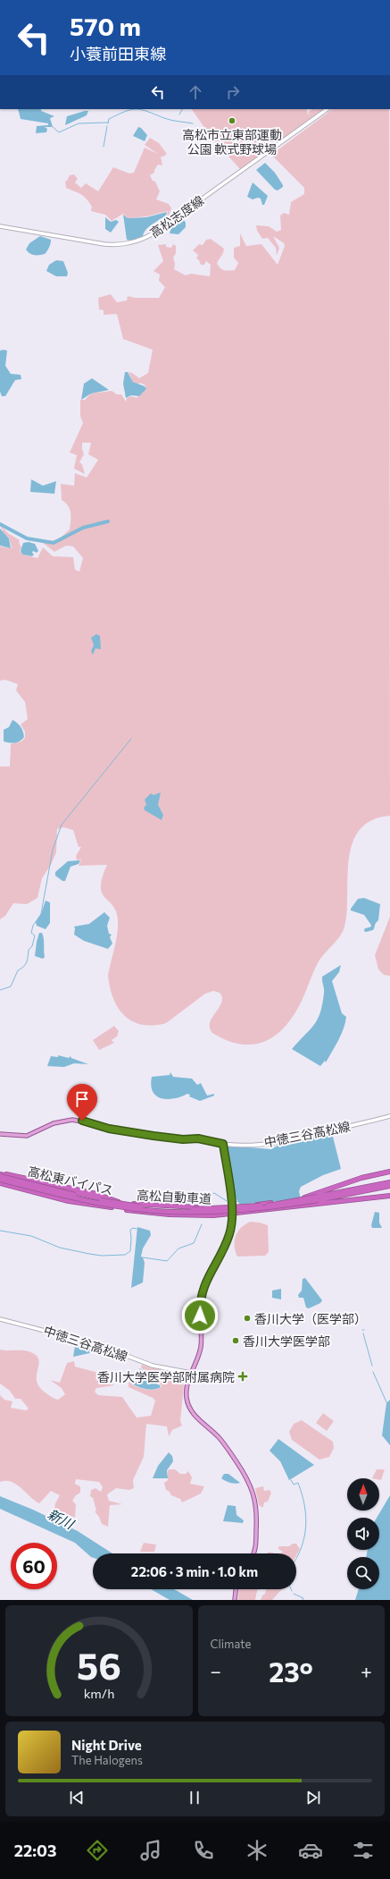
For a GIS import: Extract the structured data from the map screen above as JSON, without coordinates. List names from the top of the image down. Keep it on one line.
{"streets":{"highway":["高松東バイパス","高松自動車道"],"main road":["高松志度線","中徳三谷高松線"]},"crossings":[["高松東バイパス","高松自動車道"]],"water":["新川"],"places":{"other":["高松市立東部運動 公園 軟式野球場","香川大学（医学部）","香川大学医学部"],"health":["香川大学医学部附属病院"]},"north":"top","page":{"turn":["570 m","小蓑前田東線"],"limit":"60","trip":"22:06 · 3 min · 1.0 km","tile":"Climate","heat":["−","23°","+"],"song":["Night Drive","The Halogens"],"tabs":"22:03","gauge":["56","km/h"]}}
